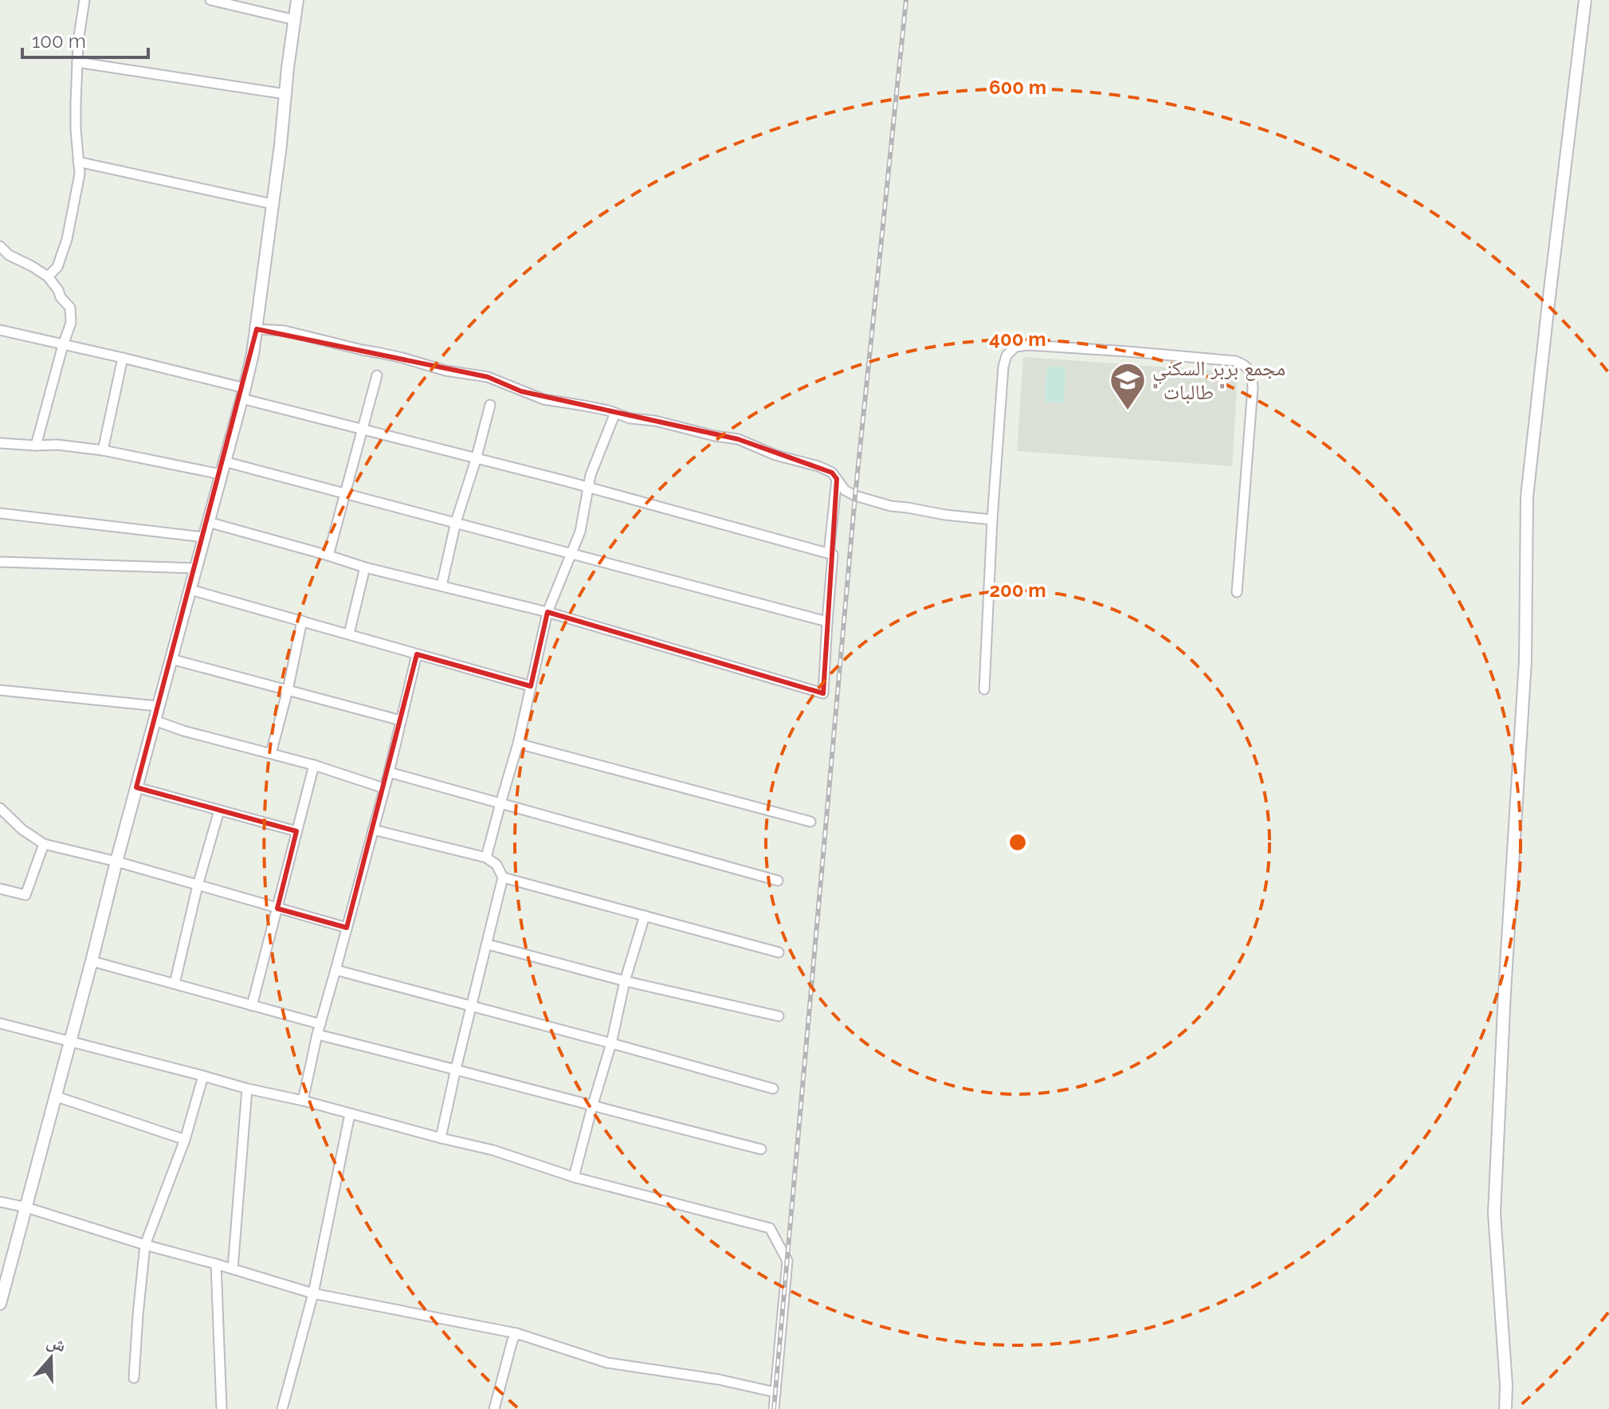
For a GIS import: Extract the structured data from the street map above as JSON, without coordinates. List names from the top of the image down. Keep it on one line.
{"places":{"school or university":["مجمع بربر السكني \" طالبات \""]},"scale_bar":"100 m","north":"top","rings":["600 m","400 m","200 m"]}
